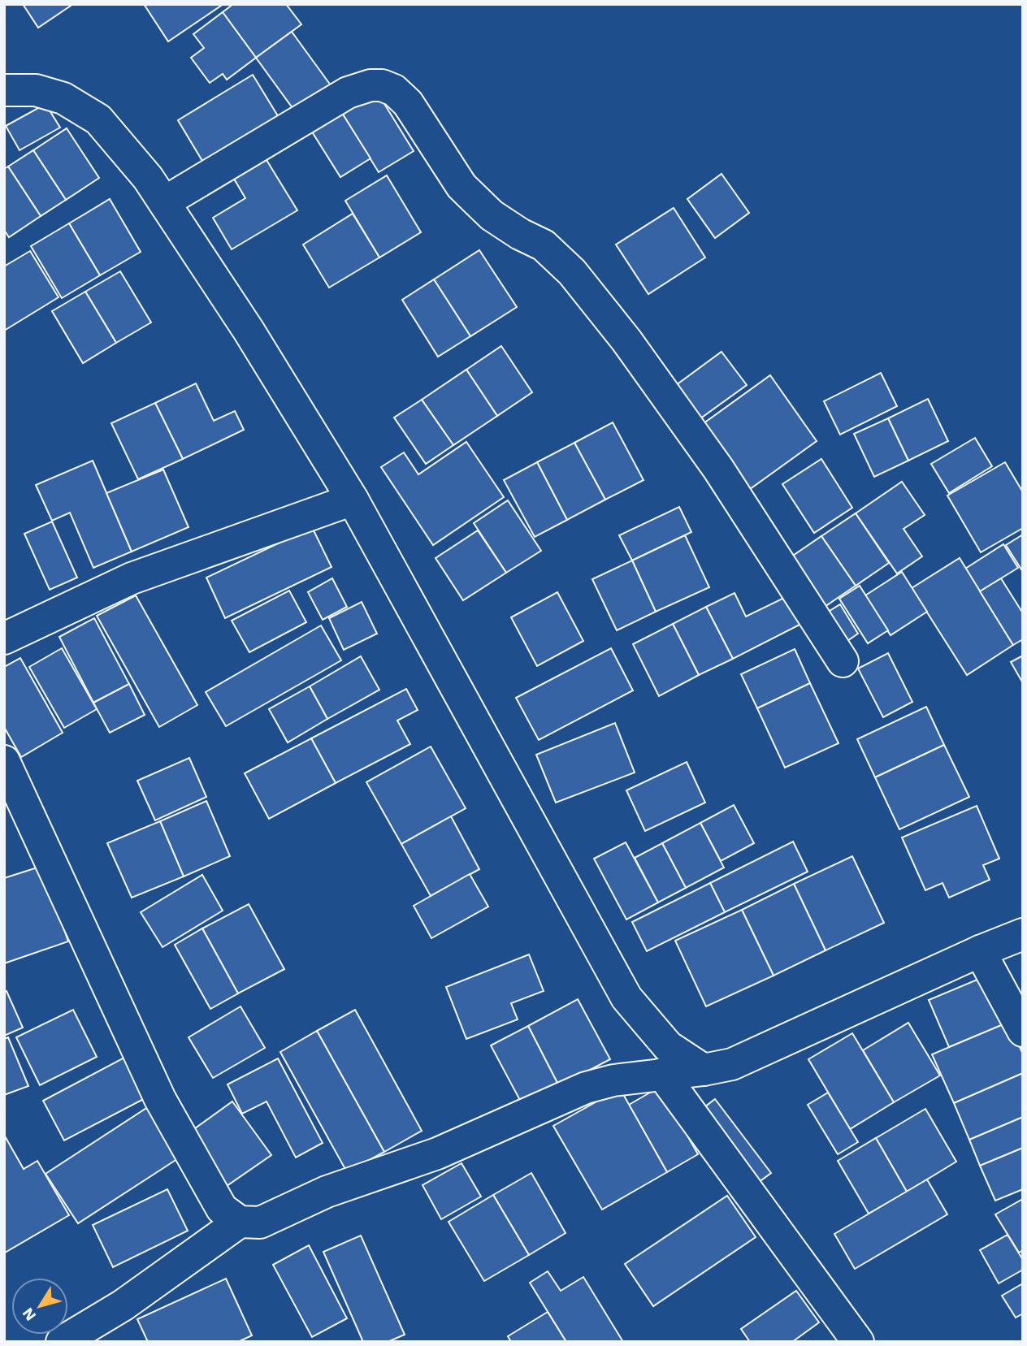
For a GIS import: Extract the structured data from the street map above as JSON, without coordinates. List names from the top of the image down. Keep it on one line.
{"north":"bottom left"}
